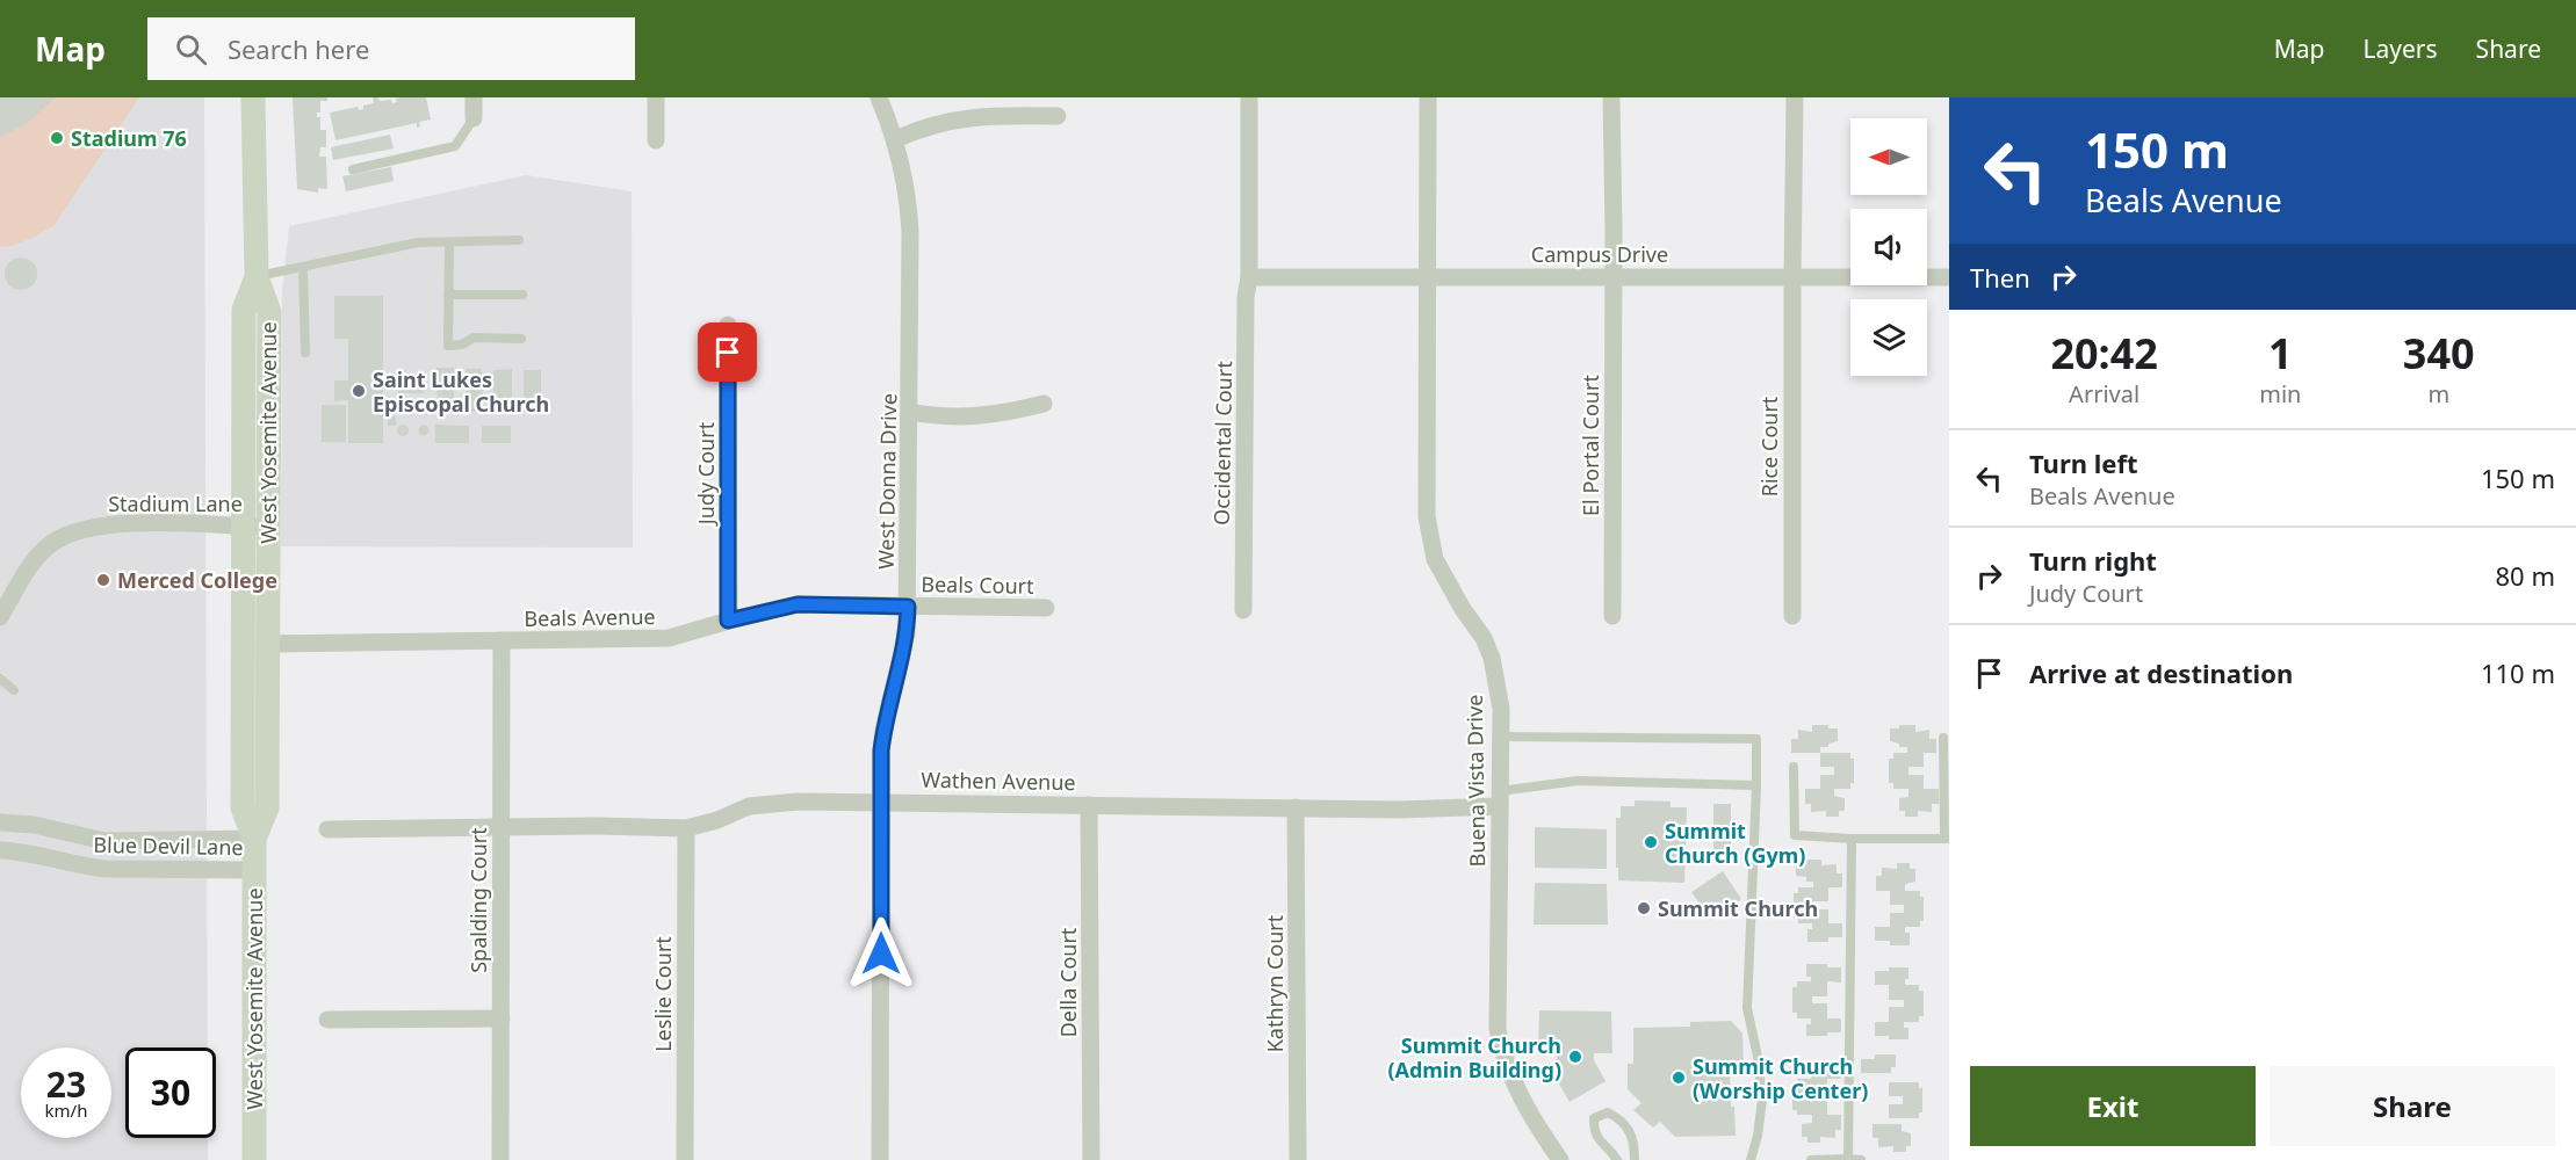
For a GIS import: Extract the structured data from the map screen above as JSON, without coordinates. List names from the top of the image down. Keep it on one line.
{"streets":{"main road":["West Yosemite Avenue"],"street":["Campus Drive","Occidental Court","El Portal Court","Rice Court","Judy Court","West Donna Drive","Stadium Lane","Beals Court","Beals Avenue","Wathen Avenue","Buena Vista Drive","Blue Devil Lane","Spalding Court","Della Court","Kathryn Court","Leslie Court"]},"crossings":[["Campus Drive","Occidental Court"],["Campus Drive","El Portal Court"],["Campus Drive","Rice Court"],["Campus Drive","Buena Vista Drive"],["West Yosemite Avenue","Stadium Lane"],["West Yosemite Avenue","Beals Avenue"],["West Yosemite Avenue","Blue Devil Lane"],["Judy Court","Beals Avenue"],["West Donna Drive","Beals Court"],["West Donna Drive","Beals Avenue"],["West Donna Drive","Wathen Avenue"],["Beals Court","Beals Avenue"],["Beals Avenue","Spalding Court"],["Wathen Avenue","Buena Vista Drive"],["Wathen Avenue","Spalding Court"],["Wathen Avenue","Della Court"],["Wathen Avenue","Kathryn Court"],["Wathen Avenue","Leslie Court"]],"places":["Stadium 76","Saint Lukes Episcopal Church","Merced College","Summit Church (Gym)","Summit Church","Summit Church (Admin Building)","Summit Church (Worship Center)"],"north":"left","page":{"header":"Map","search":"Search here","nav":["Map","Layers","Share"],"turn":["150 m","Beals Avenue"],"then":"Then","eta":["20:42","Arrival","1","min","340","m"],"list":[{"name":"Turn left","note":"Beals Avenue","value":"150 m"},{"name":"Turn right","note":"Judy Court","value":"80 m"},{"name":"Arrive at destination","value":"110 m"}],"speed":"23 km/h","limit":"30","buttons":["Exit","Share"]}}
